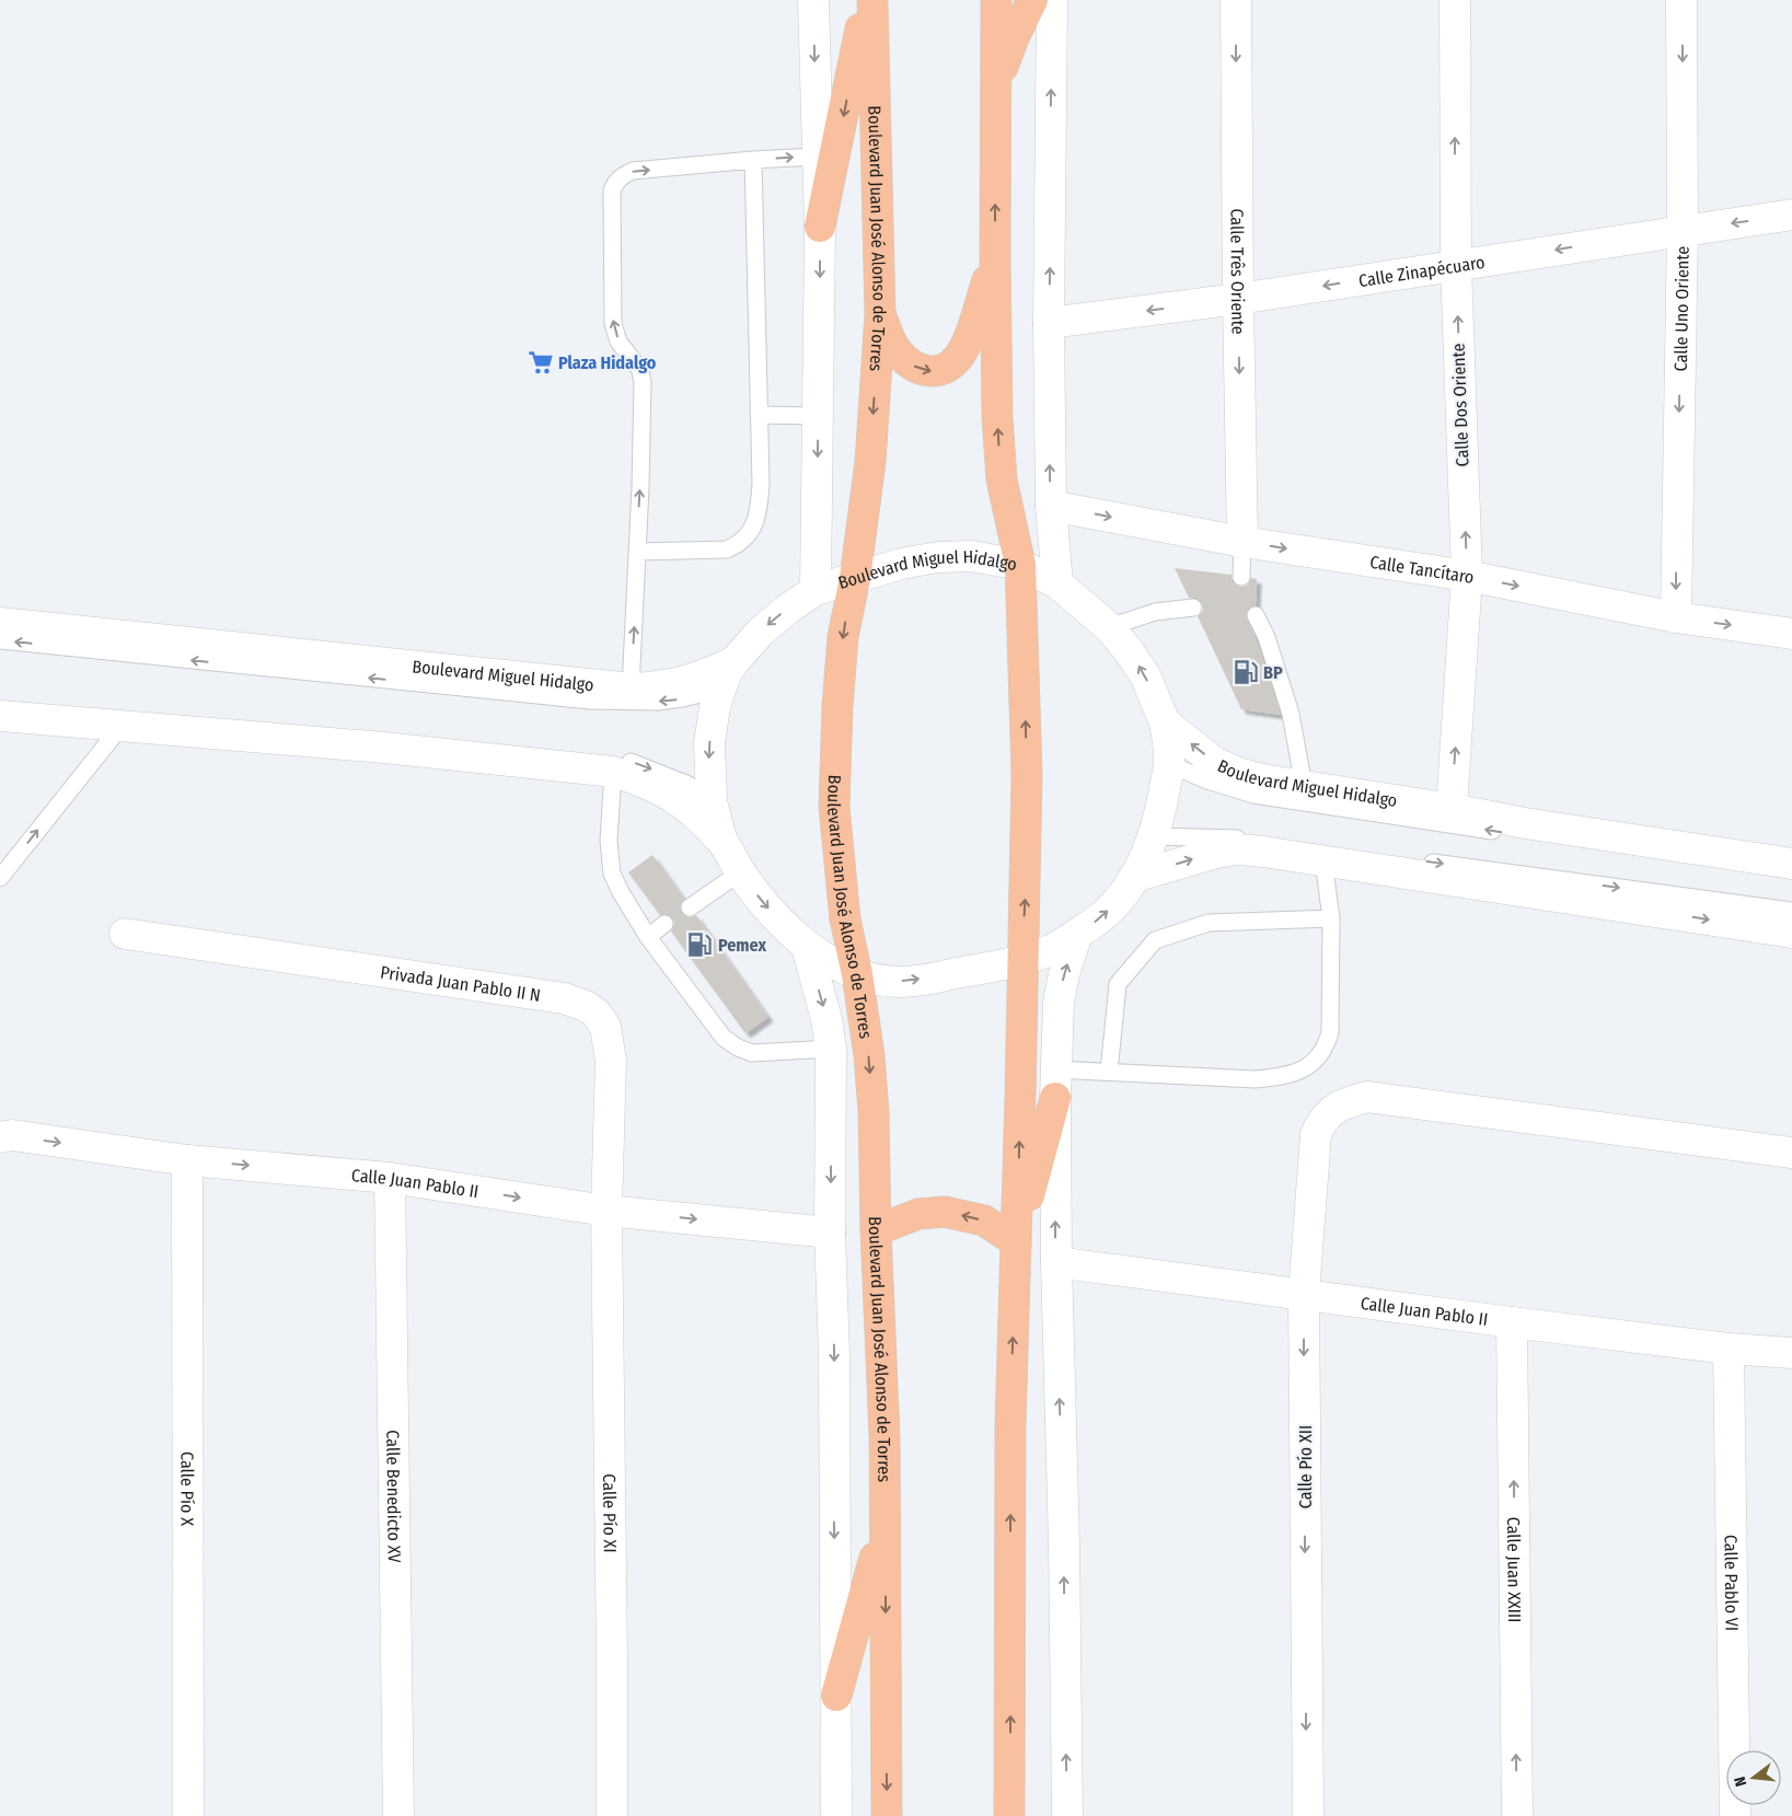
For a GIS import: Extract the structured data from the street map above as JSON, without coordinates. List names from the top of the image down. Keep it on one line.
{"streets":{"main road":["Boulevard Juan José Alonso de Torres"],"street":["Calle Três Oriente","Calle Zinapécuaro","Calle Uno Oriente","Calle Dos Oriente","Calle Tancítaro","Boulevard Miguel Hidalgo","Privada Juan Pablo II N","Calle Juan Pablo II","Calle Pío XII","Calle Pío X","Calle Benedicto XV","Calle Pío XI","Calle Juan XXIII","Calle Pablo VI"]},"crossings":[["Boulevard Juan José Alonso de Torres","Boulevard Miguel Hidalgo"],["Boulevard Juan José Alonso de Torres","Calle Juan Pablo II"],["Calle Três Oriente","Calle Zinapécuaro"],["Calle Três Oriente","Calle Tancítaro"],["Calle Zinapécuaro","Calle Uno Oriente"],["Calle Zinapécuaro","Calle Dos Oriente"],["Calle Uno Oriente","Calle Tancítaro"],["Calle Dos Oriente","Calle Tancítaro"],["Calle Dos Oriente","Boulevard Miguel Hidalgo"],["Privada Juan Pablo II N","Calle Juan Pablo II"],["Privada Juan Pablo II N","Calle Pío XI"],["Calle Juan Pablo II","Calle Pío XII"],["Calle Juan Pablo II","Calle Pío X"],["Calle Juan Pablo II","Calle Benedicto XV"],["Calle Juan Pablo II","Calle Pío XI"],["Calle Juan Pablo II","Calle Juan XXIII"],["Calle Juan Pablo II","Calle Pablo VI"]],"one_way":["Calle Zinapécuaro","Calle Uno Oriente","Calle Dos Oriente","Calle Tancítaro","Calle Juan Pablo II","Calle Juan XXIII"],"places":{"supermarket":["Plaza Hidalgo"],"fuel station":["BP","Pemex"]},"north":"left"}
